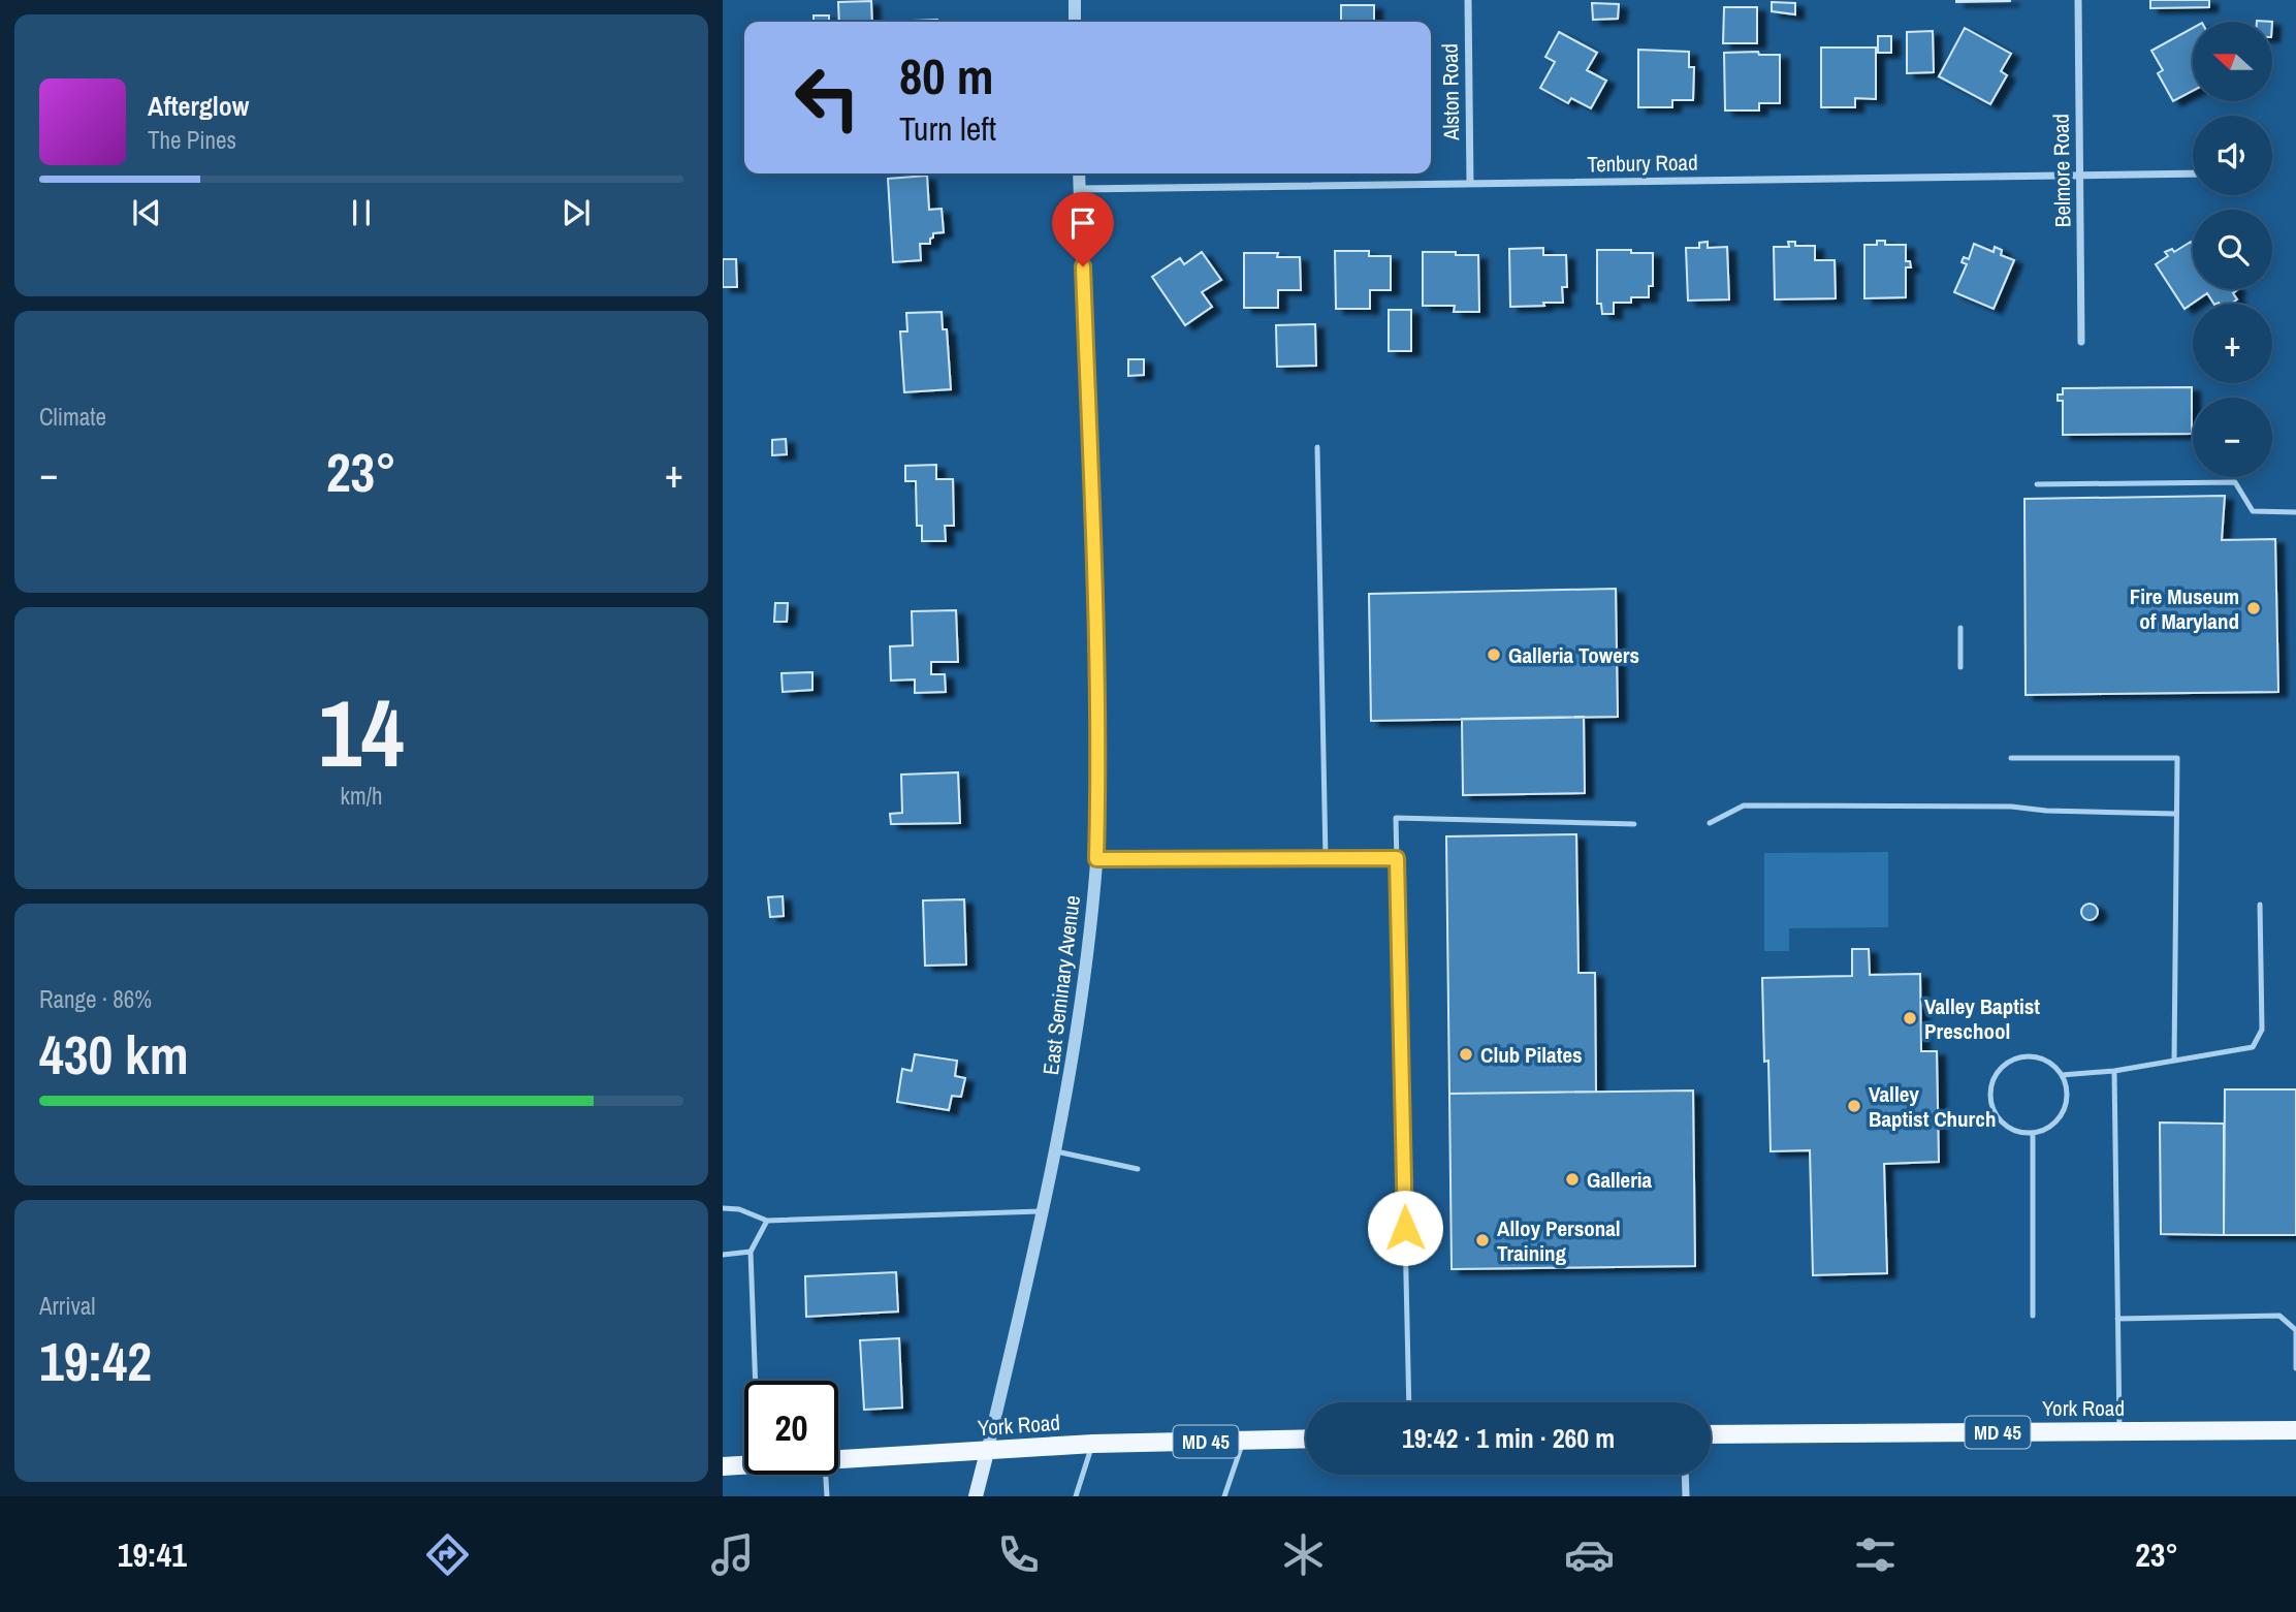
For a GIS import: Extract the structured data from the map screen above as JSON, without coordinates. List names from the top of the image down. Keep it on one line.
{"streets":{"main road":["York Road","MD 45"],"street":["Alston Road","Tenbury Road","Belmore Road","East Seminary Avenue"]},"crossings":[["Alston Road","Tenbury Road"],["Tenbury Road","Belmore Road"],["Tenbury Road","East Seminary Avenue"],["East Seminary Avenue","York Road"]],"places":["Fire Museum of Maryland","Galleria Towers","Valley Baptist Preschool","Club Pilates","Valley Baptist Church","Galleria","Alloy Personal Training"],"north":"left","page":{"map_buttons":["+","−"],"turn":["80 m","Turn left"],"song":["Afterglow","The Pines"],"tile":["Climate",["14","km/h"],["Range · 86%","430 km"],["Arrival","19:42"]],"heat":["−","23°","+"],"limit":"20","trip":"19:42 · 1 min · 260 m","tabs":["19:41","23°"]}}
